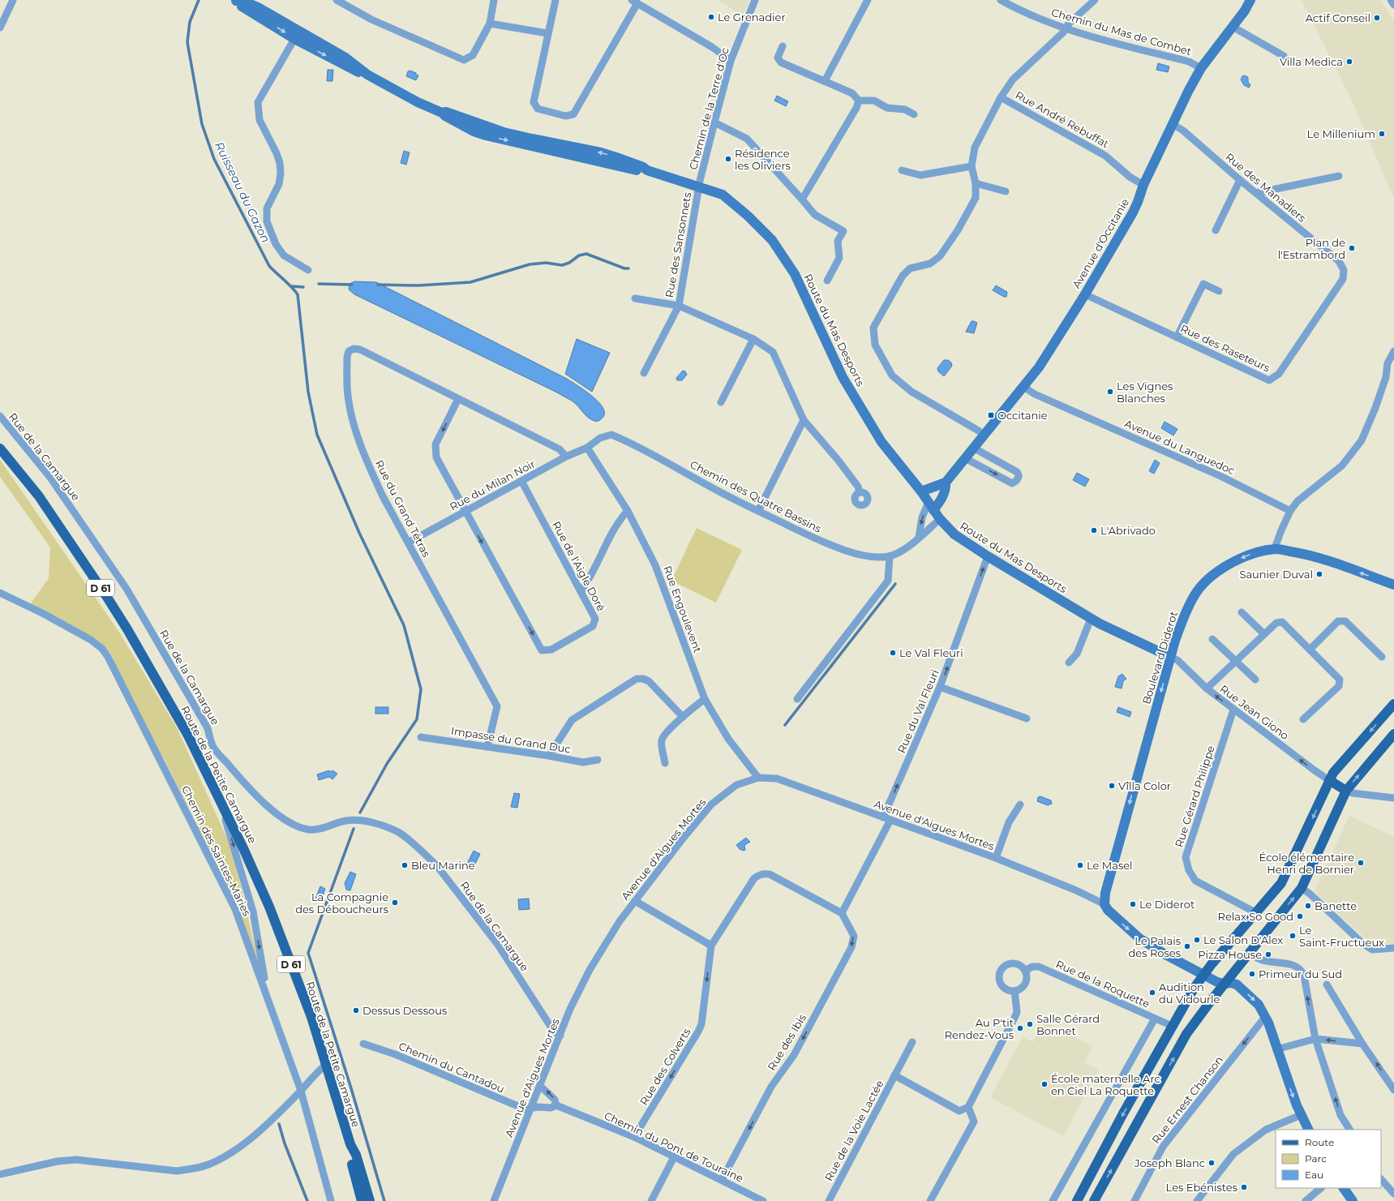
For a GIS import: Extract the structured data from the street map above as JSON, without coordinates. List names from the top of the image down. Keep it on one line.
{"streets":{"main road":["D 61","Route de la Petite Camargue"],"street":["Chemin du Mas de Combet","Chemin de la Terre d'Oc","Rue André Rebuffat","Rue des Manadiers","Avenue d'Occitanie","Rue des Sansonnets","Route du Mas Desports","Rue des Raseteurs","Avenue du Languedoc","Rue de la Camargue","Rue du Milan Noir","Chemin des Quatre Bassins","Rue du Grand Tétras","Rue de l'Aigle Doré","Rue Engoulevent","Boulevard Diderot","Rue du Val Fleuri","Rue Jean Giono","Impasse du Grand Duc","Rue Gérard Philippe","Avenue d'Aigues Mortes","Chemin des Saintes-Maries","Rue de la Roquette","Rue des Ibis","Rue des Colverts","Chemin du Cantadou","Rue Ernest Chanson","Rue de la Voie Lactée","Chemin du Pont de Touraine"]},"crossings":[["Chemin du Mas de Combet","Avenue d'Occitanie"],["Chemin de la Terre d'Oc","Rue des Sansonnets"],["Chemin de la Terre d'Oc","Route du Mas Desports"],["Rue André Rebuffat","Avenue d'Occitanie"],["Rue des Manadiers","Avenue d'Occitanie"],["Rue des Manadiers","Rue des Raseteurs"],["Avenue d'Occitanie","Route du Mas Desports"],["Avenue d'Occitanie","Rue des Raseteurs"],["Avenue d'Occitanie","Avenue du Languedoc"],["Rue des Sansonnets","Route du Mas Desports"],["Route du Mas Desports","Chemin des Quatre Bassins"],["Route du Mas Desports","Boulevard Diderot"],["Route du Mas Desports","Rue du Val Fleuri"],["Route du Mas Desports","Rue Jean Giono"],["Rue de la Camargue","Avenue d'Aigues Mortes"],["Rue du Milan Noir","Chemin des Quatre Bassins"],["Rue du Milan Noir","Rue du Grand Tétras"],["Rue du Milan Noir","Rue de l'Aigle Doré"],["Rue du Milan Noir","Rue Engoulevent"],["Chemin des Quatre Bassins","Rue Engoulevent"],["Rue du Grand Tétras","Impasse du Grand Duc"],["Rue Engoulevent","Avenue d'Aigues Mortes"],["Boulevard Diderot","Rue Jean Giono"],["Boulevard Diderot","Avenue d'Aigues Mortes"],["Rue du Val Fleuri","Avenue d'Aigues Mortes"],["Rue Jean Giono","Rue Gérard Philippe"],["Avenue d'Aigues Mortes","Chemin du Cantadou"],["Avenue d'Aigues Mortes","Chemin du Pont de Touraine"],["Rue des Ibis","Chemin du Pont de Touraine"],["Rue des Colverts","Chemin du Pont de Touraine"],["Chemin du Cantadou","Chemin du Pont de Touraine"]],"one_way":["Rue du Val Fleuri","Rue Jean Giono","Rue des Ibis","Rue des Colverts"],"water":["Ruisseau du Gazon"],"places":{"other":["Le Grenadier","Actif Conseil","Villa Medica","Le Millenium","Résidence les Oliviers","Plan de l'Estrambord","Les Vignes Blanches","L'Abrivado","Saunier Duval","Le Val Fleuri","Vîlla Color","École élémentaire Henri de Bornier","Bleu Marine","Le Masel","La Compagnie des Déboucheurs","Le Diderot","Banette","Relax So Good","Le Saint-Fructueux","Le Salon D'Alex","Le Palais des Roses","Pizza House","Primeur du Sud","Audition du Vidourle","Dessus Dessous","Salle Gérard Bonnet","Au P'tit Rendez-Vous","École maternelle Arc en Ciel La Roquette","Joseph Blanc","Les Ebénistes"],"transit":["Occitanie"]},"legend":["Route","Parc","Eau"]}
